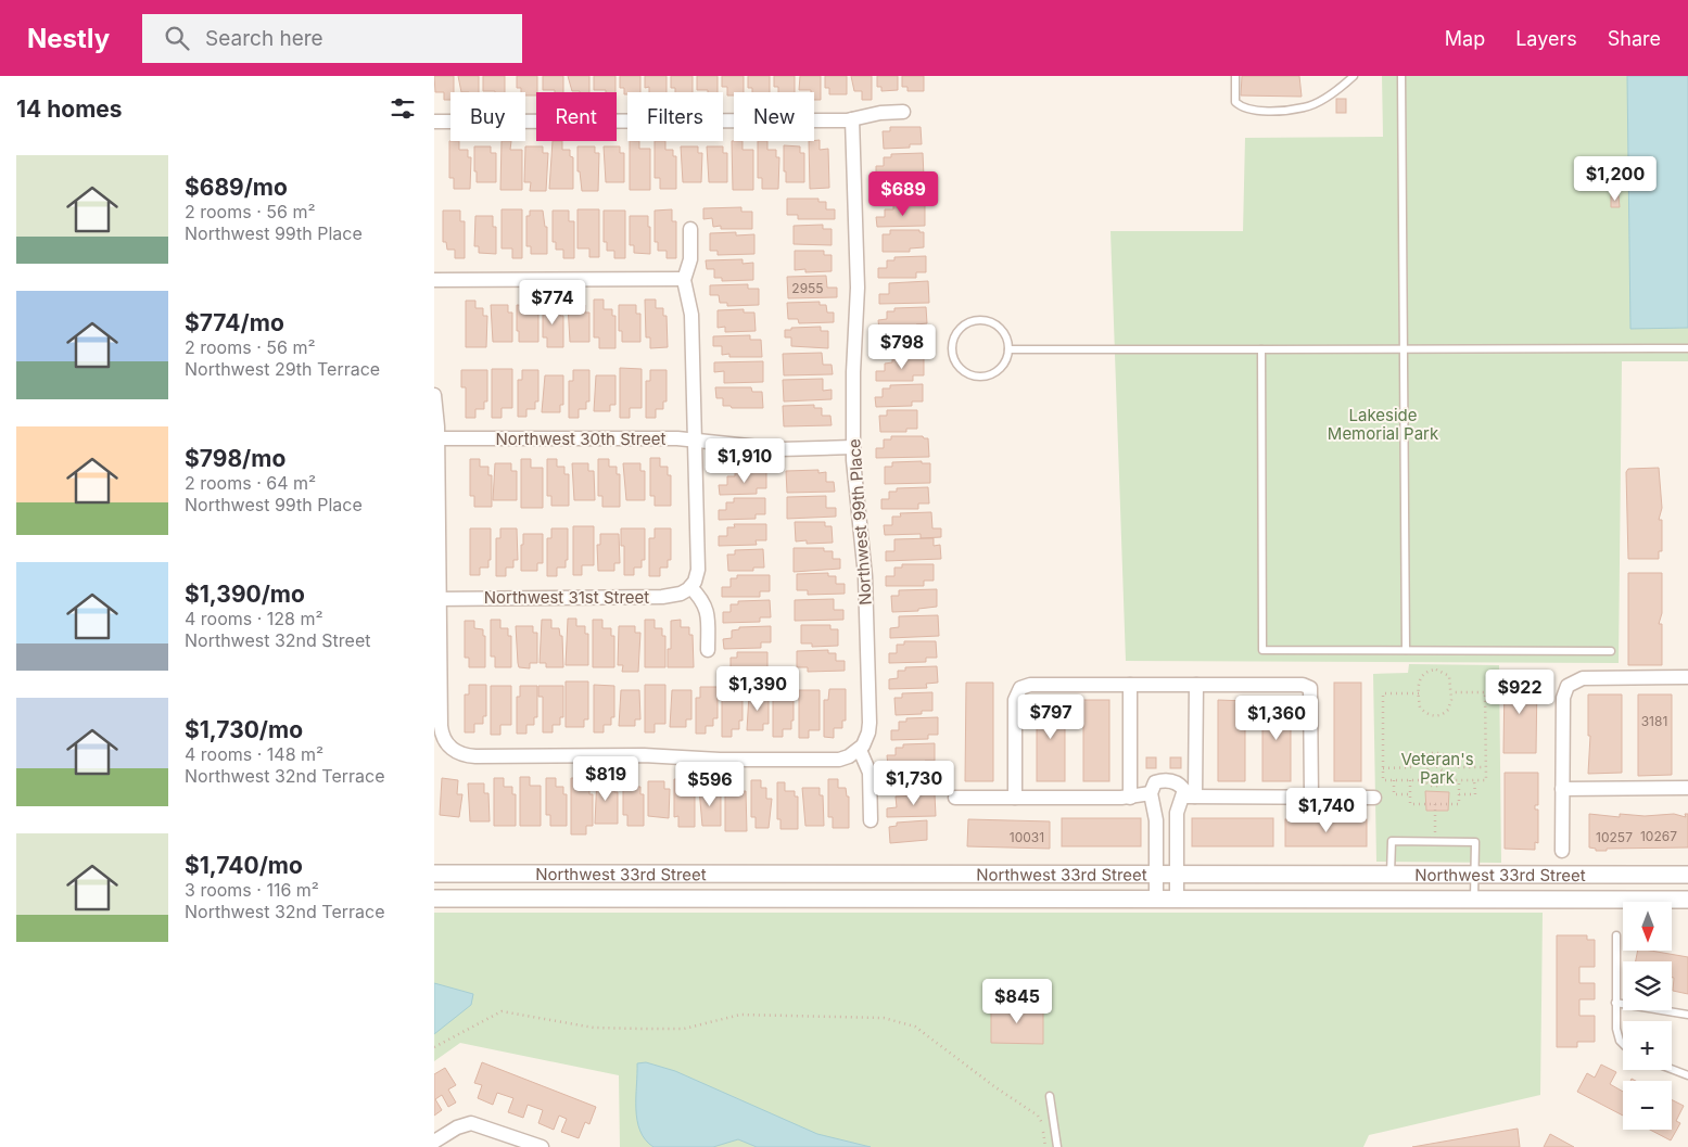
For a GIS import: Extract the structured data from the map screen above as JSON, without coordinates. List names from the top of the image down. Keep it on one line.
{"streets":{"street":["Northwest 30th Street","Northwest 99th Place","Northwest 31st Street","Northwest 33rd Street"]},"crossings":[["Northwest 30th Street","Northwest 99th Place"]],"parks":["Lakeside Memorial Park","Veteran's Park"],"house_numbers":["2955","3181","10267","10031","10257"],"north":"bottom","page":{"header":"Nestly","search":"Search here","nav":["Map","Layers","Share"],"heading":"14 homes","chip":["Buy","Rent","Filters","New"],"list":[{"name":"$689/mo","note":"2 rooms · 56 m² · Northwest 99th Place"},{"name":"$774/mo","note":"2 rooms · 56 m² · Northwest 29th Terrace"},{"name":"$798/mo","note":"2 rooms · 64 m² · Northwest 99th Place"},{"name":"$1,390/mo","note":"4 rooms · 128 m² · Northwest 32nd Street"},{"name":"$1,730/mo","note":"4 rooms · 148 m² · Northwest 32nd Terrace"},{"name":"$1,740/mo","note":"3 rooms · 116 m² · Northwest 32nd Terrace"}],"price":["$1,200","$689","$774","$798","$1,910","$1,390","$922","$797","$1,360","$819","$1,730","$596","$1,740","$845"],"map_buttons":["+","−"]}}
